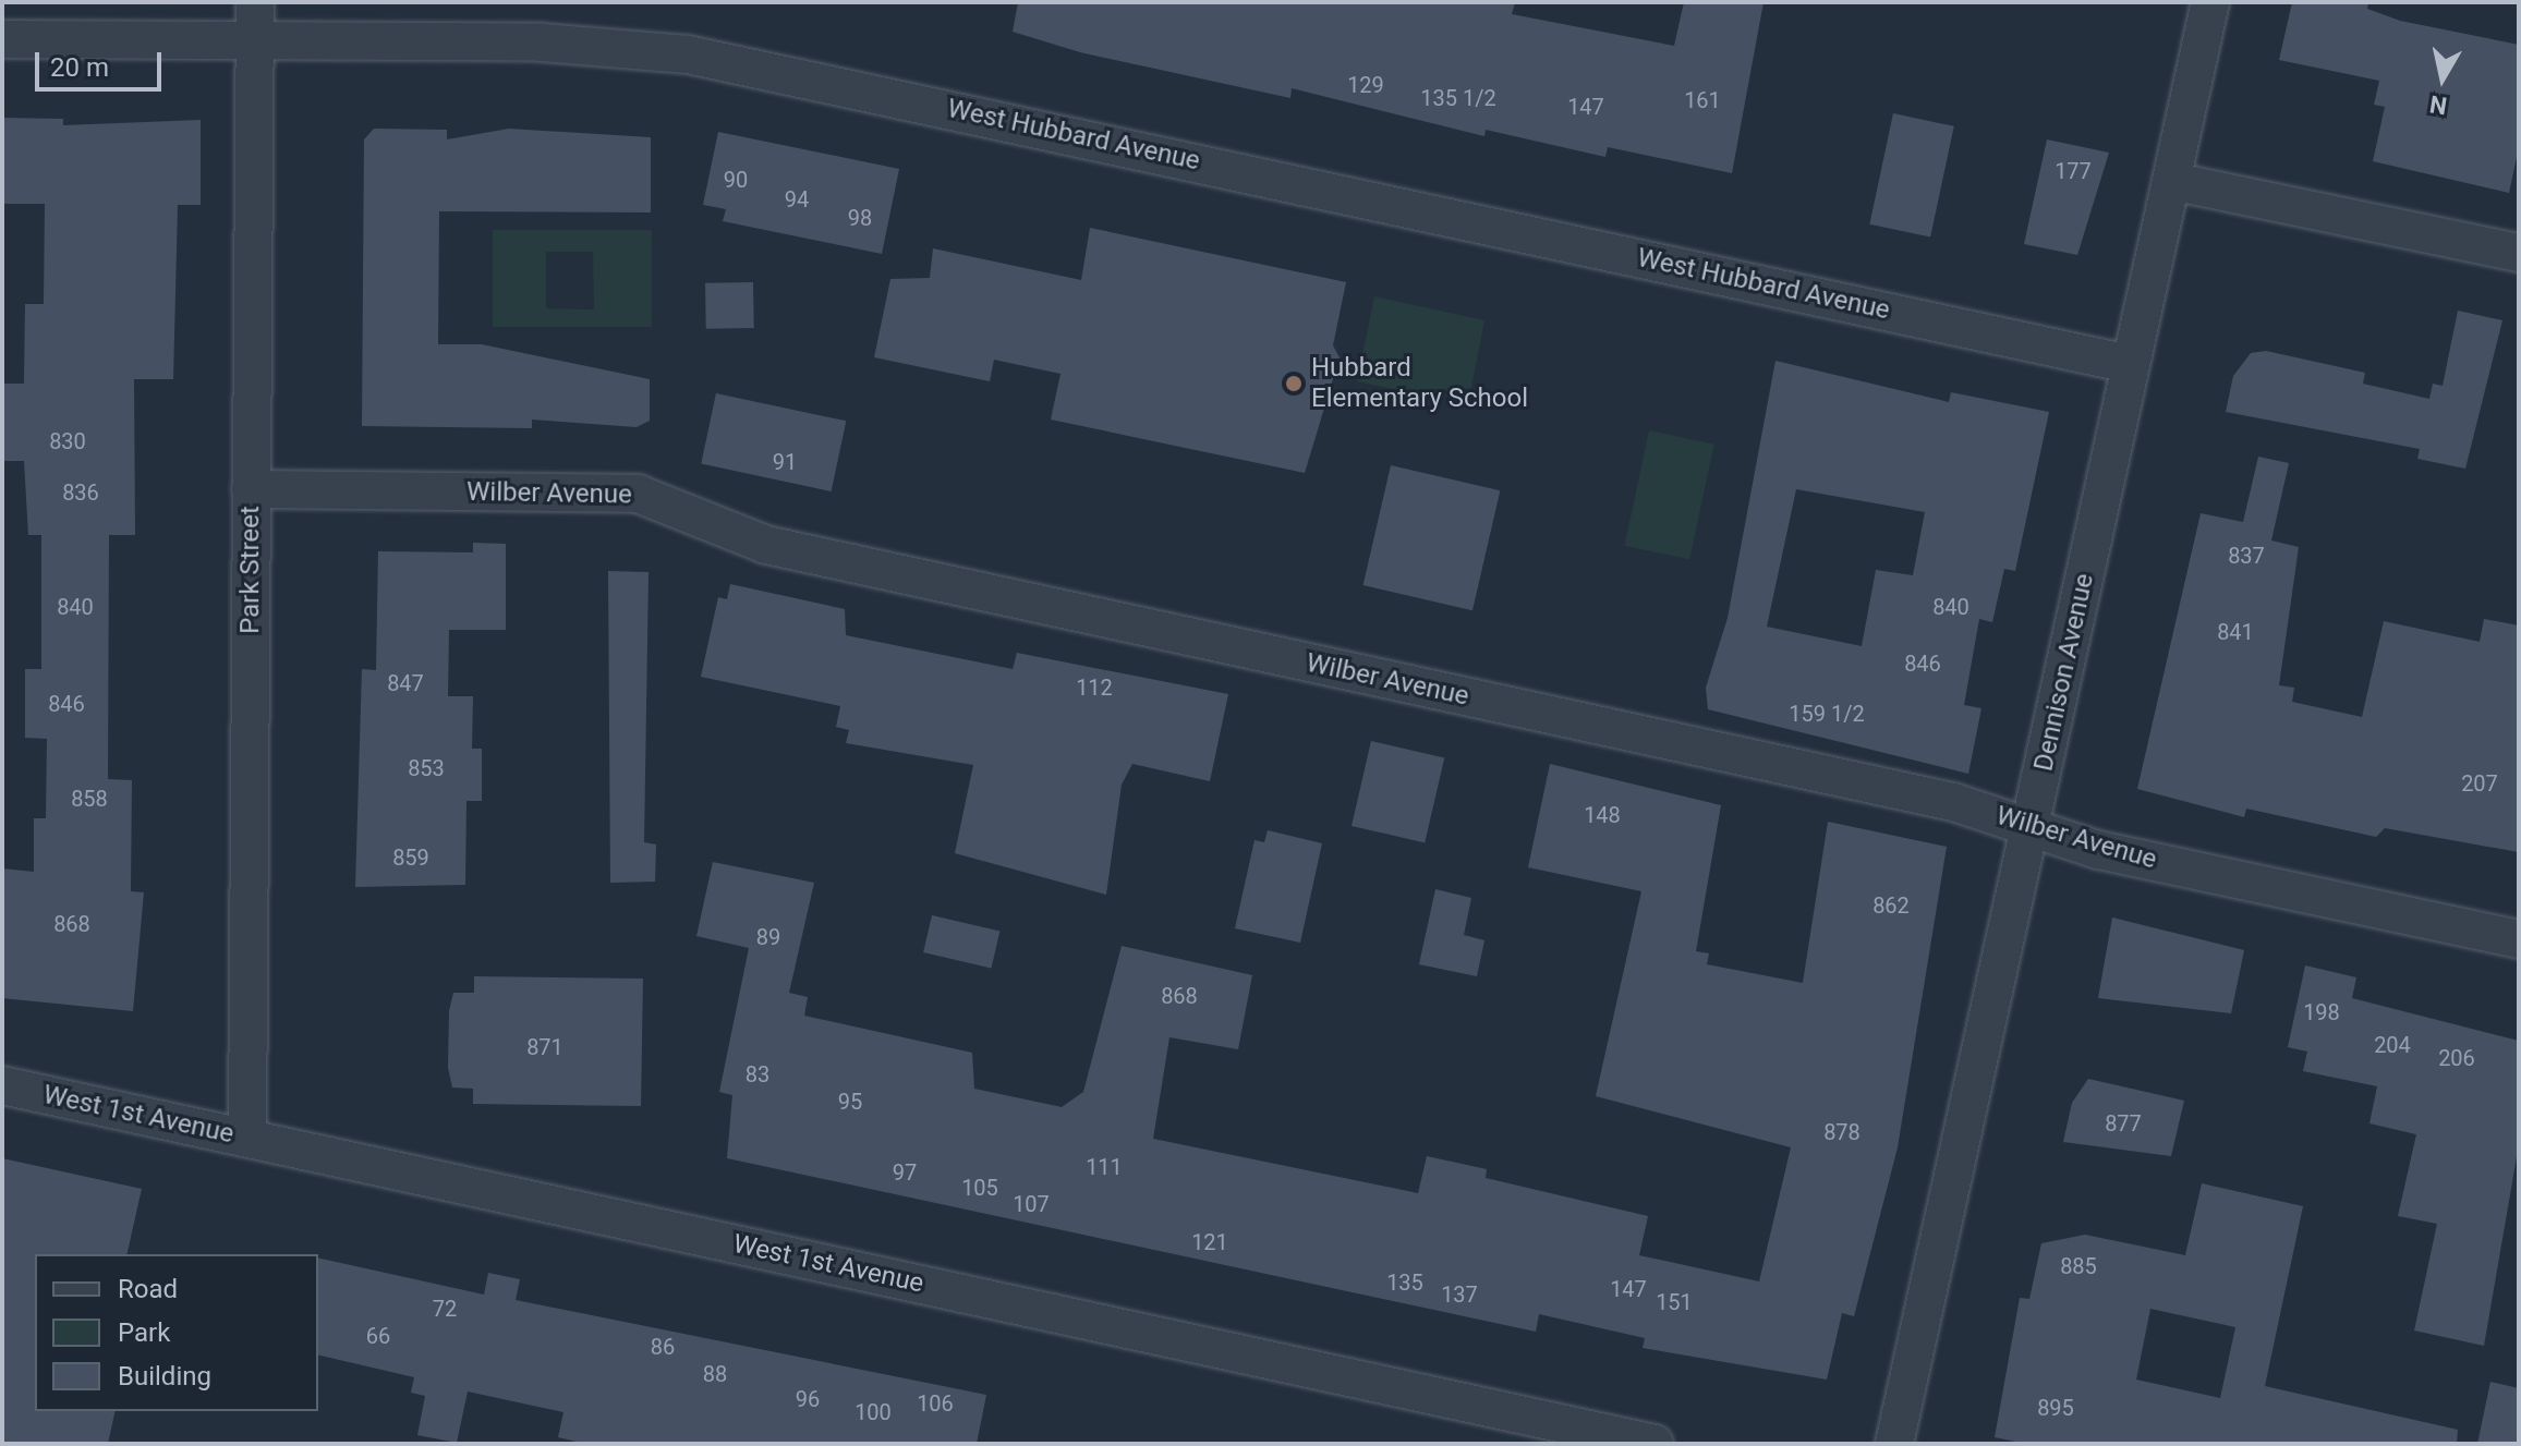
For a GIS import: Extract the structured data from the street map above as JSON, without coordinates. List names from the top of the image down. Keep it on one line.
{"streets":{"street":["West Hubbard Avenue","Wilber Avenue","Park Street","Dennison Avenue","West 1st Avenue"]},"crossings":[["West Hubbard Avenue","Park Street"],["West Hubbard Avenue","Dennison Avenue"],["Wilber Avenue","Park Street"],["Wilber Avenue","Dennison Avenue"],["Park Street","West 1st Avenue"]],"places":["Hubbard Elementary School"],"house_numbers":["129","135 1/2","161","147","177","90","94","98","830","91","836","837","840","840","841","846","847","112","846","159 1/2","853","207","858","148","859","862","868","89","868","198","204","871","206","83","95","877","878","111","97","105","107","121","885","135","147","137","151","72","66","86","88","96","106","895","100"],"legend":["Road","Park","Building"],"scale_bar":"20 m","north":"bottom"}
